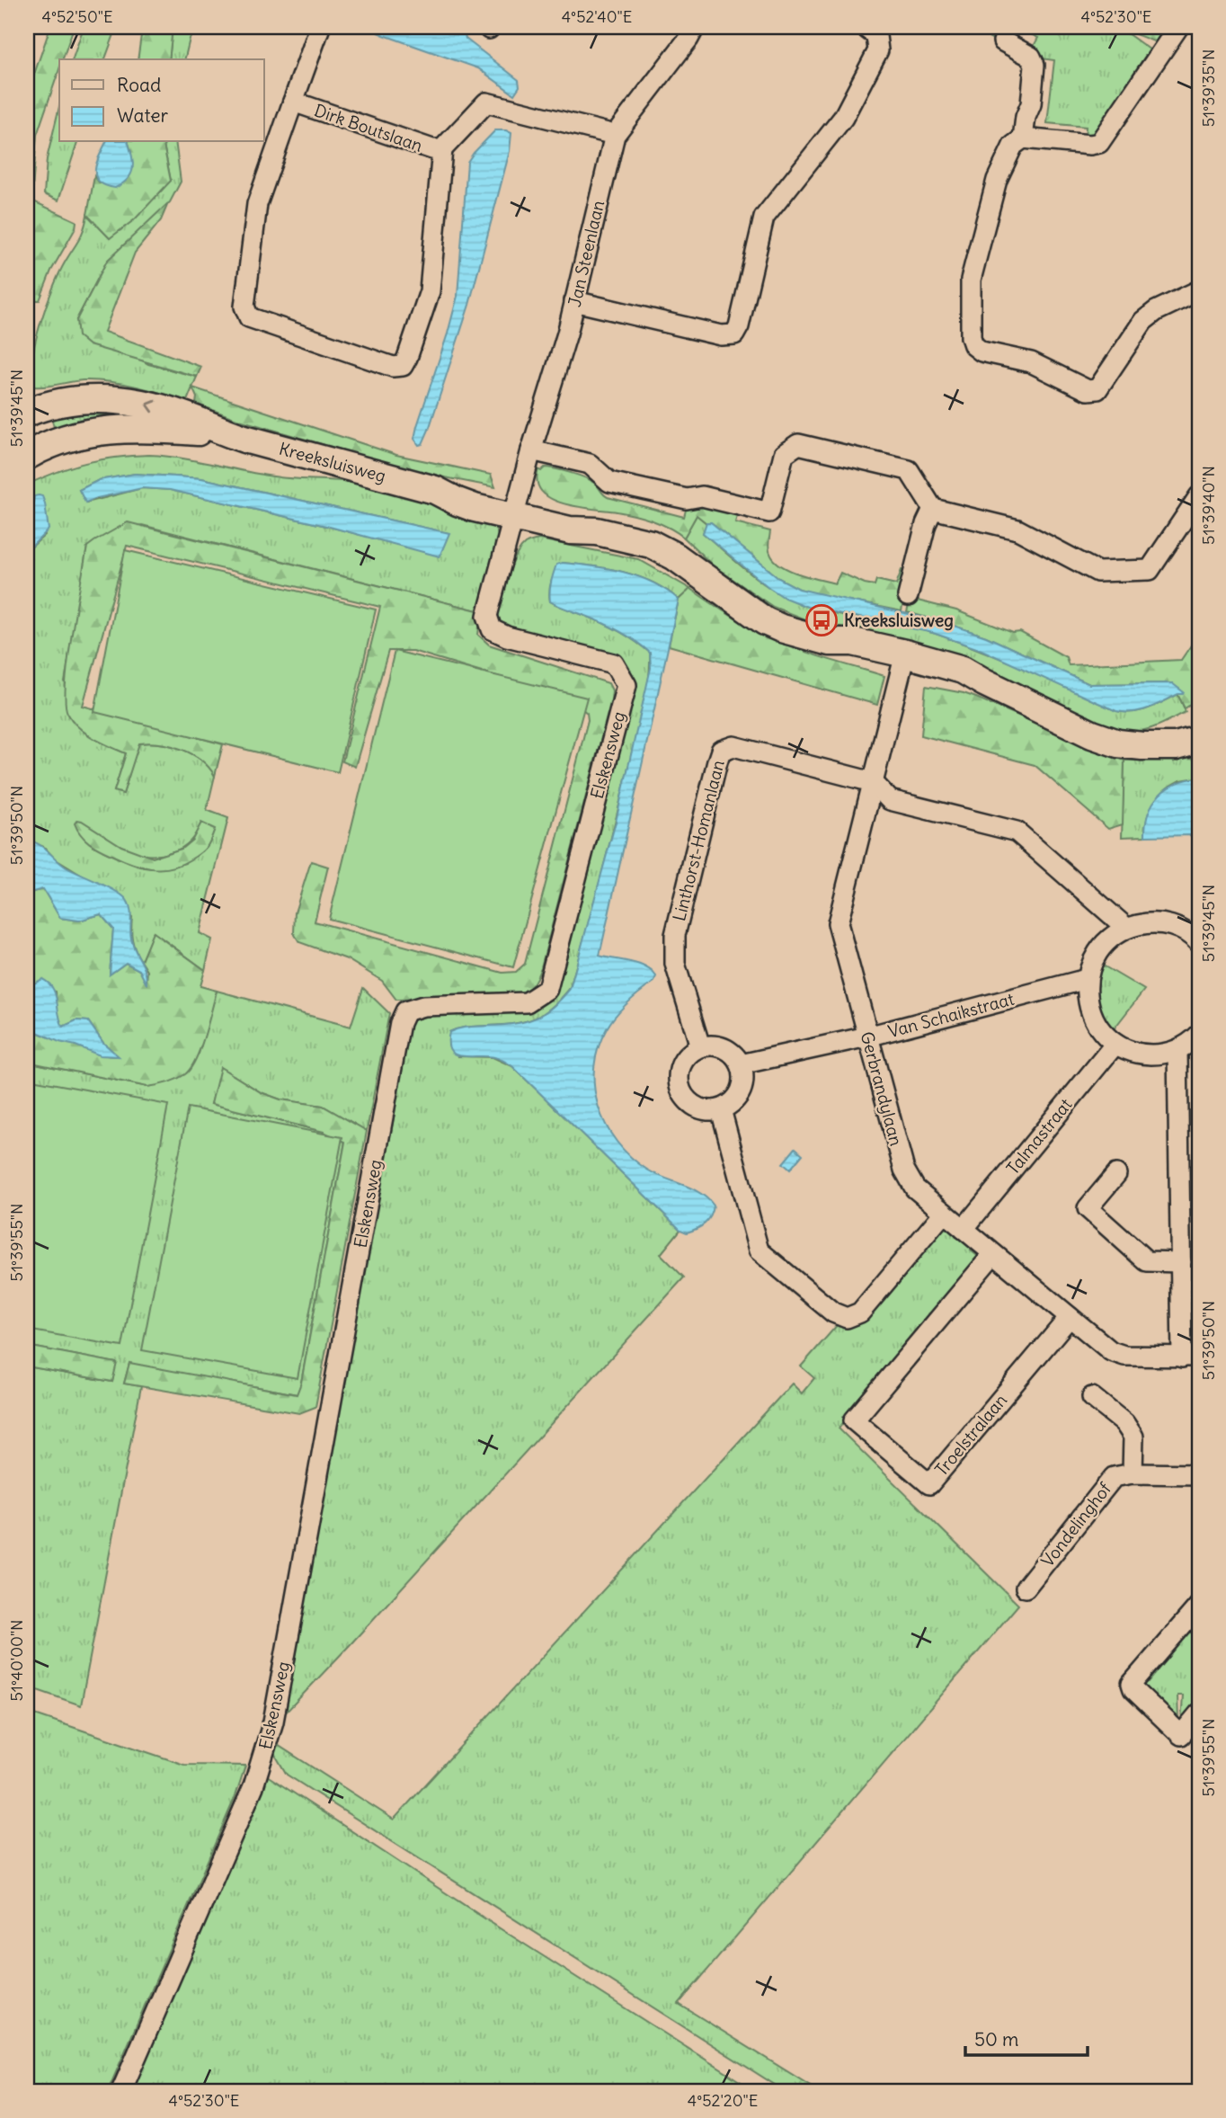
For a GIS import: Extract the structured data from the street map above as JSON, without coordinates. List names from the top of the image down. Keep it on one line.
{"streets":{"street":["Dirk Boutslaan","Jan Steenlaan","Kreeksluisweg","Elskensweg","Linthorst-Homanlaan","Van Schaikstraat","Gerbrandylaan","Talmastraat","Troelstralaan","Vondelinghof"]},"crossings":[["Dirk Boutslaan","Jan Steenlaan"],["Jan Steenlaan","Kreeksluisweg"],["Jan Steenlaan","Elskensweg"],["Kreeksluisweg","Elskensweg"],["Kreeksluisweg","Gerbrandylaan"],["Linthorst-Homanlaan","Van Schaikstraat"],["Linthorst-Homanlaan","Gerbrandylaan"],["Van Schaikstraat","Gerbrandylaan"],["Gerbrandylaan","Talmastraat"],["Gerbrandylaan","Troelstralaan"]],"places":{"bus stop":["Kreeksluisweg"]},"legend":["Road","Water"],"scale_bar":"50 m","coordinates":["4°52'50\"E","4°52'40\"E","4°52'30\"E","51°39'35\"N","51°39'45\"N","51°39'40\"N","51°39'50\"N","51°39'55\"N","51°40'00\"N","4°52'20\"E"]}
